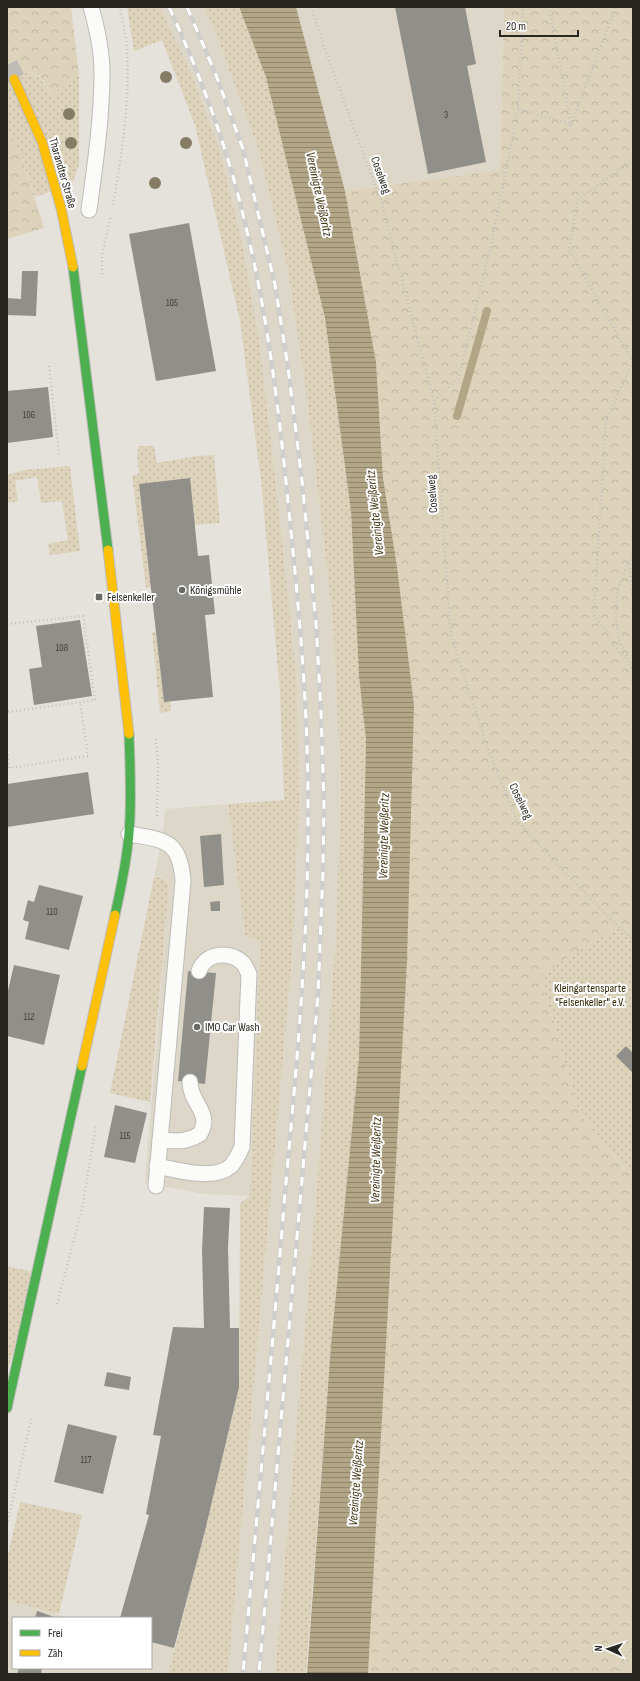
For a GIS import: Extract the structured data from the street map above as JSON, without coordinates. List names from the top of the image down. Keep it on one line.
{"streets":{"main road":["Tharandter Straße"],"path":["Coselweg"]},"water":["Vereinigte Weißeritz"],"parks":["Kleingartensparte \"Felsenkeller\" e.V."],"places":{"other":["Königsmühle","IMO Car Wash"],"transit":["Felsenkeller"]},"house_numbers":["3","105","106","108","110","112","115","117"],"legend":["Frei","Zäh"],"scale_bar":"20 m","north":"left"}
